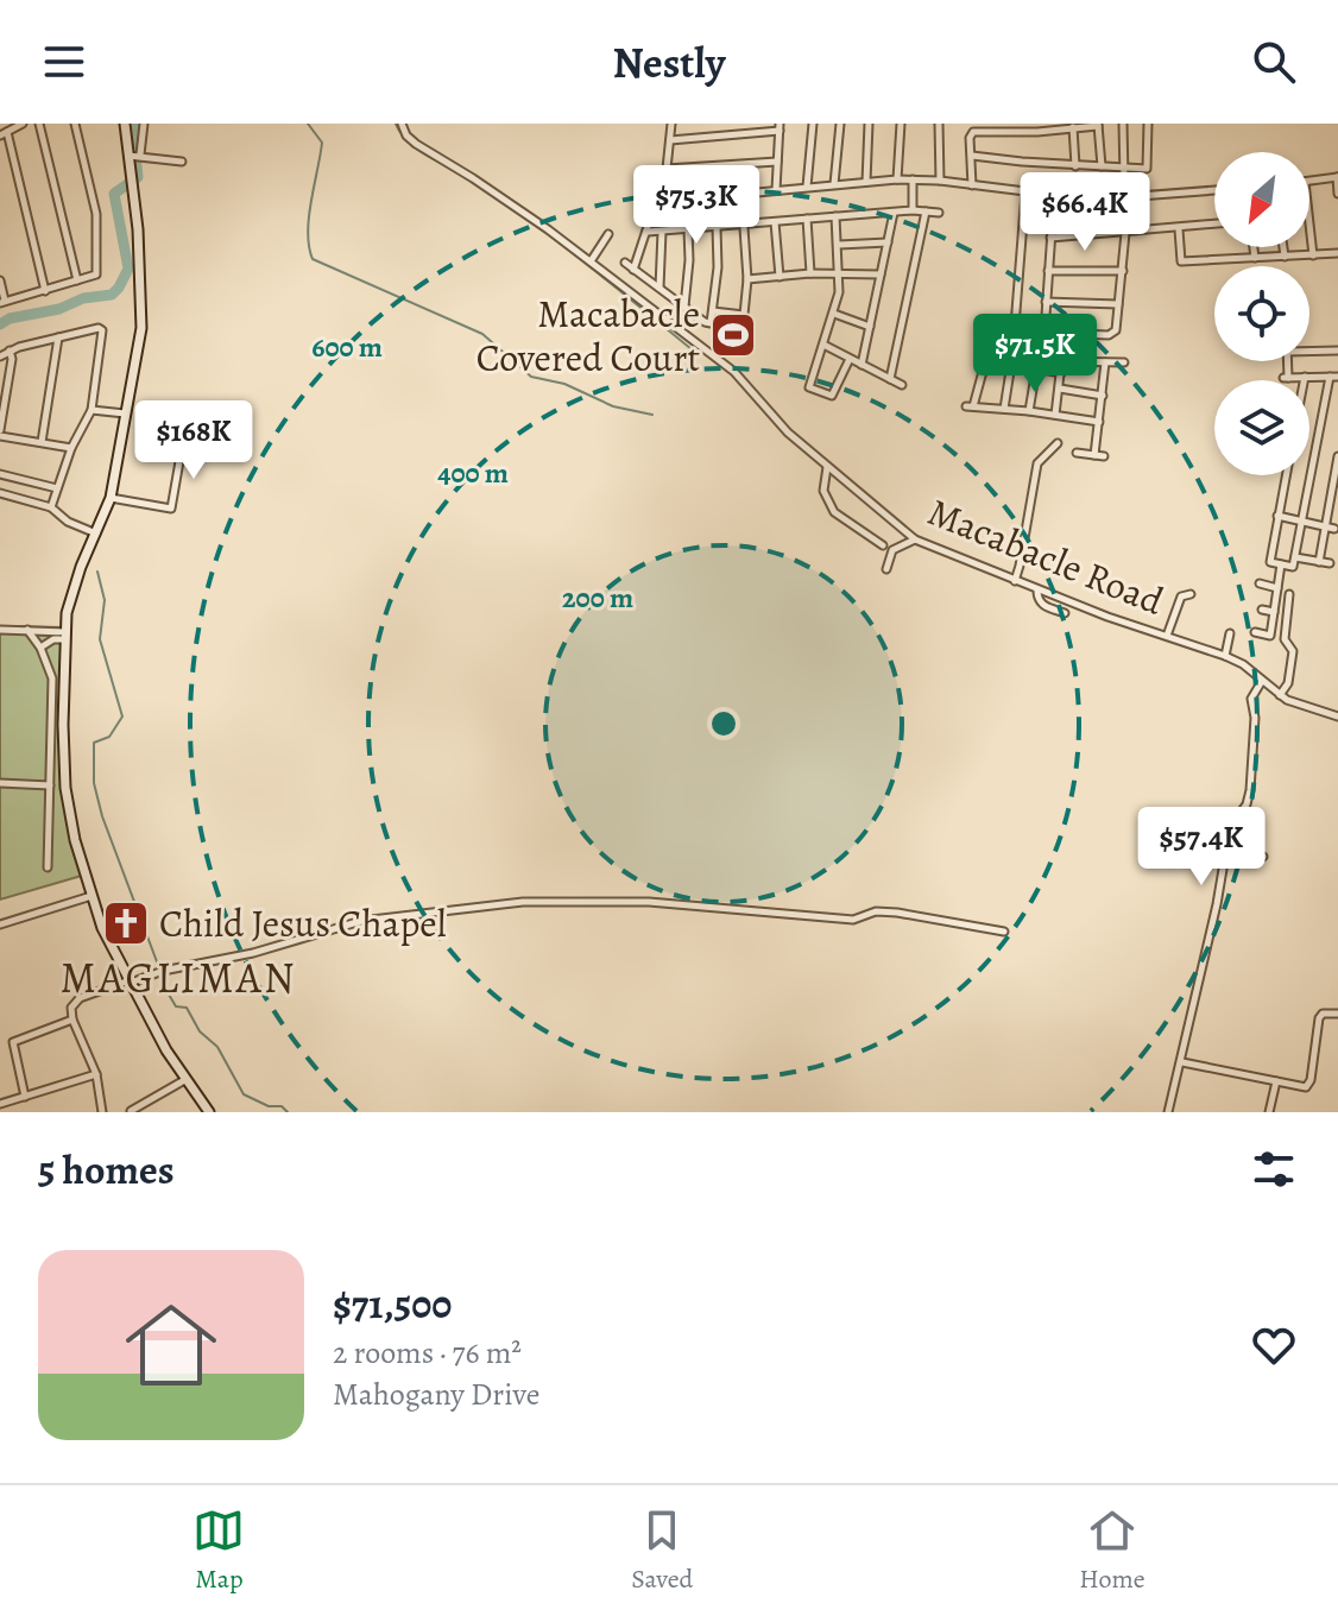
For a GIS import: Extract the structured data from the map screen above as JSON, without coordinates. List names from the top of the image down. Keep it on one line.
{"streets":{"street":["Macabacle Road"]},"districts":["MAGLIMAN"],"places":{"sports":["Macabacle Covered Court"],"church":["Child Jesus Chapel"]},"north":"bottom left","page":{"header":"Nestly","price":["$75.3K","$66.4K","$71.5K","$168K","$57.4K"],"heading":"5 homes","list":[{"name":"$71,500","note":"2 rooms · 76 m² · Mahogany Drive"}],"tabs":["Map","Saved","Home"]},"rings":["600 m","400 m","200 m"]}
